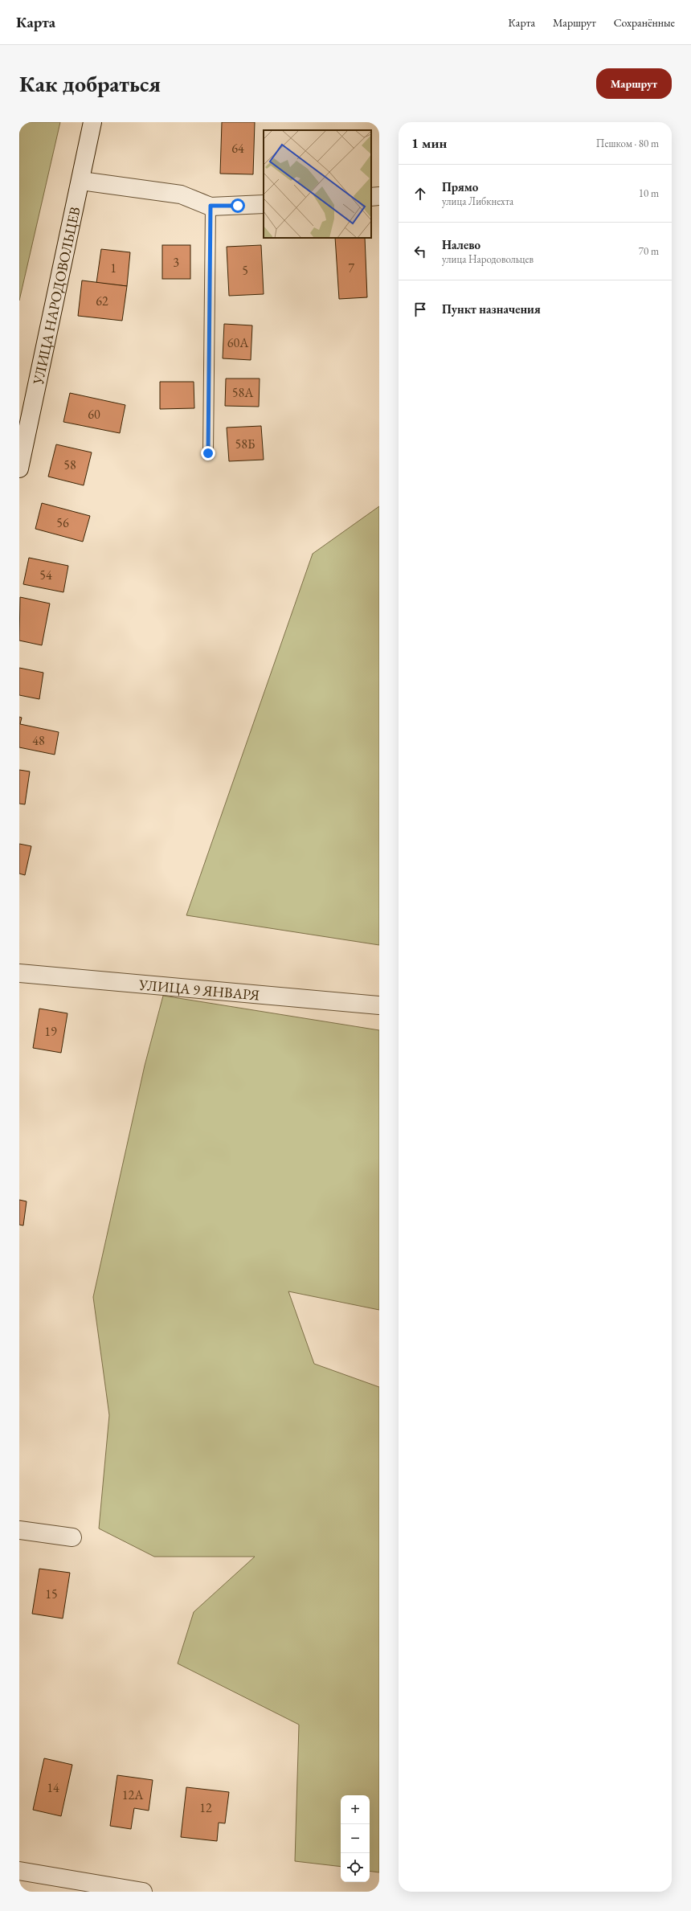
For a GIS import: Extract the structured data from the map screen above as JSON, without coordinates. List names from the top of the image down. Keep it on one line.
{"streets":{"street":["УЛИЦА НАРОДОВОЛЬЦЕВ","УЛИЦА 9 ЯНВАРЯ"]},"house_numbers":["64","3","1","7","5","62","60А","58А","60","58Б","58","56","54","48","19","15","14","12А","12"],"page":{"header":"Карта","nav":["Карта","Маршрут","Сохранённые"],"buttons":"Маршрут","title":"Как добраться","heading":["1 мин","Пешком · 80 m"],"list":[["Прямо","улица Либкнехта","10 m"],["Налево","улица Народовольцев","70 m"],"Пункт назначения"],"map_buttons":["+","−"]}}
